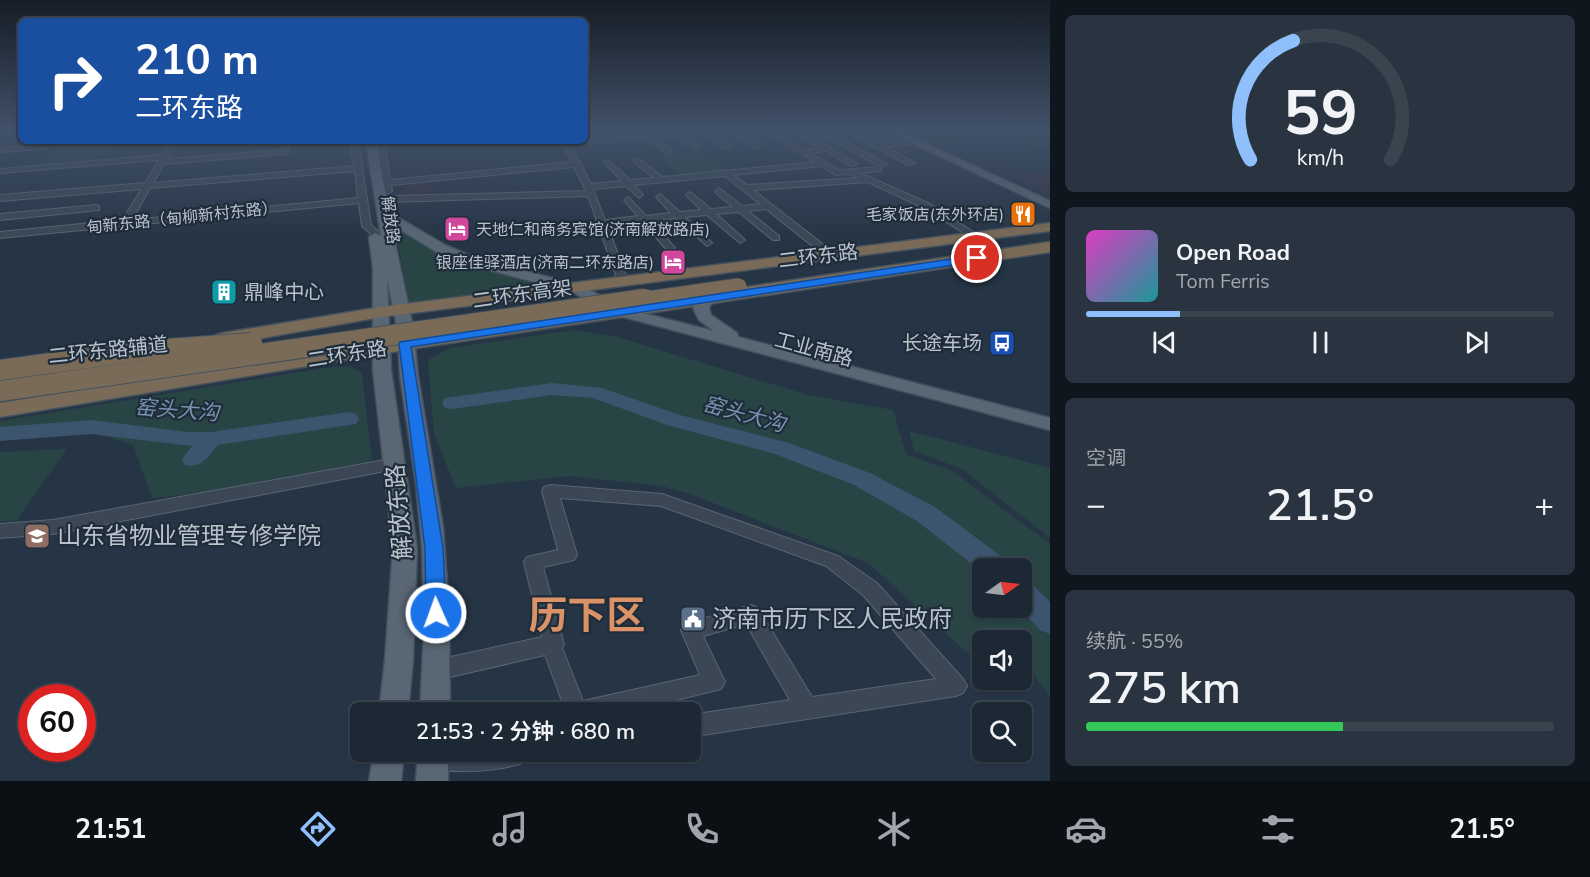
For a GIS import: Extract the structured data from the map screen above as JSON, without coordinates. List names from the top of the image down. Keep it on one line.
{"streets":{"highway":["二环东路","二环东高架","二环东路辅道"],"main road":["解放路","工业南路","解放东路"],"street":["甸新东路（甸柳新村东路）"]},"crossings":[["解放路","二环东路"],["解放路","解放东路"],["二环东路","二环东高架"],["二环东路","工业南路"],["二环东路","二环东路辅道"],["二环东路","解放东路"]],"districts":["历下区"],"water":["窑头大沟"],"places":{"restaurant":["毛家饭店(东外环店)"],"hotel":["天地仁和商务宾馆(济南解放路店)","银座佳驿酒店(济南二环东路店)"],"building":["鼎峰中心"],"bus stop":["长途车场"],"school or university":["山东省物业管理专修学院"],"public building":["济南市历下区人民政府"]},"north":"right","page":{"turn":["210 m","二环东路"],"song":["Open Road","Tom Ferris"],"tile":["空调",["续航 · 55%","275 km"]],"heat":["−","21.5°","+"],"limit":"60","trip":"21:53 · 2 分钟 · 680 m","tabs":["21:51","21.5°"],"gauge":["59","km/h"]}}
